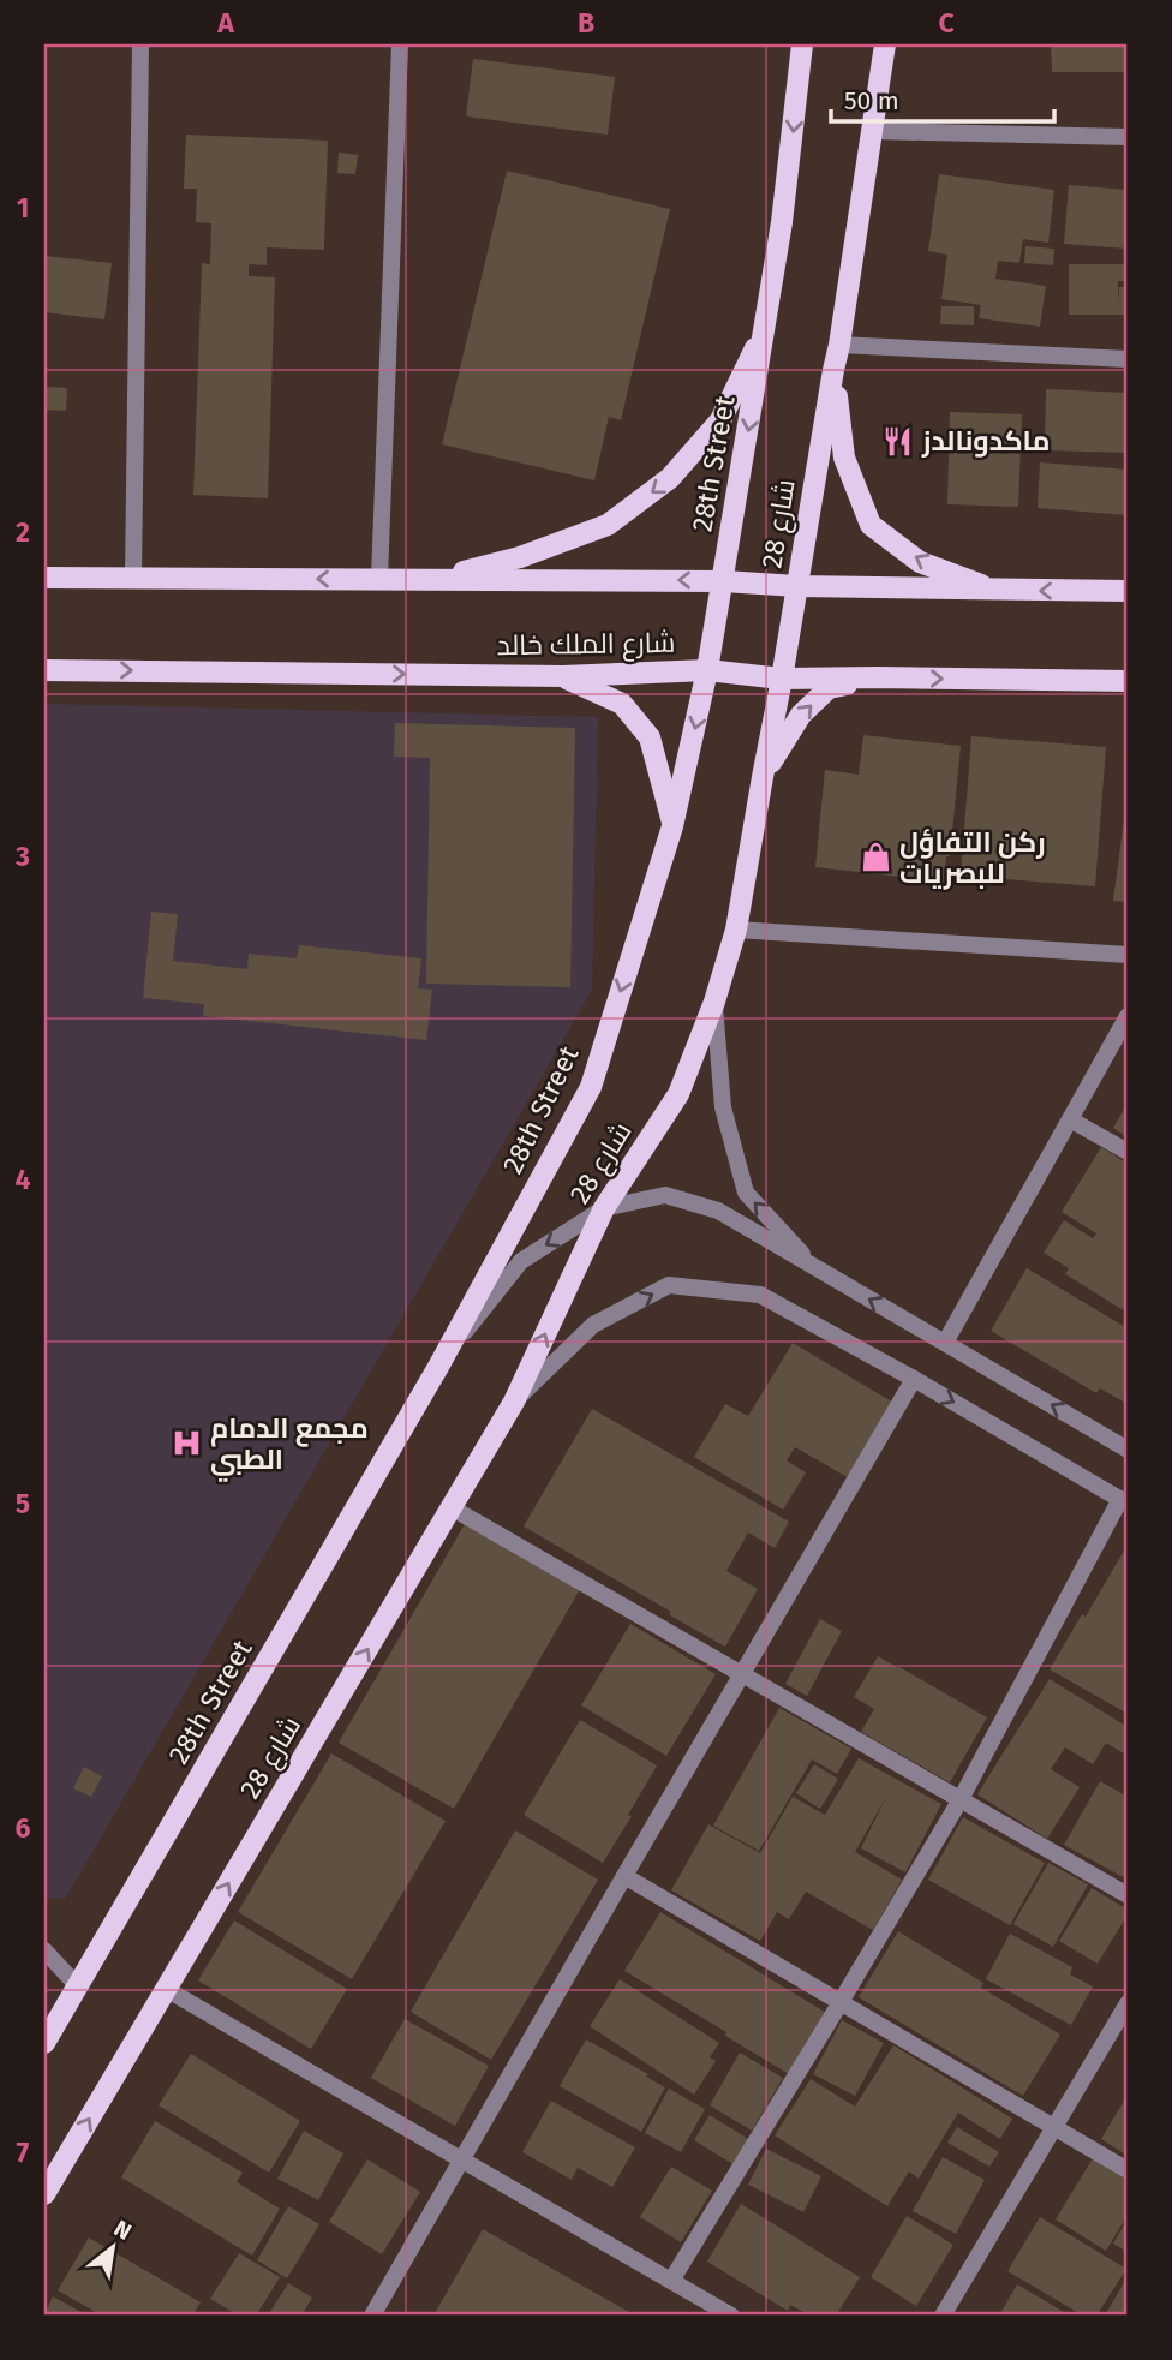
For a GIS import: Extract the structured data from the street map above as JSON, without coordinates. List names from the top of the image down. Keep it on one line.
{"streets":{"main road":["28th Street","شارع 28","شارع الملك خالد"]},"crossings":[["28th Street","شارع الملك خالد"],["شارع 28","شارع الملك خالد"]],"one_way":["28th Street","شارع 28"],"places":{"restaurant":["ماكدونالدز"],"shop":["ركن التفاؤل للبصريات"],"hospital":["مجمع الدمام الطبي"]},"scale_bar":"50 m","north":"top right","grid":{"columns":["A","B","C"],"rows":["1","2","3","4","5","6","7"]}}
